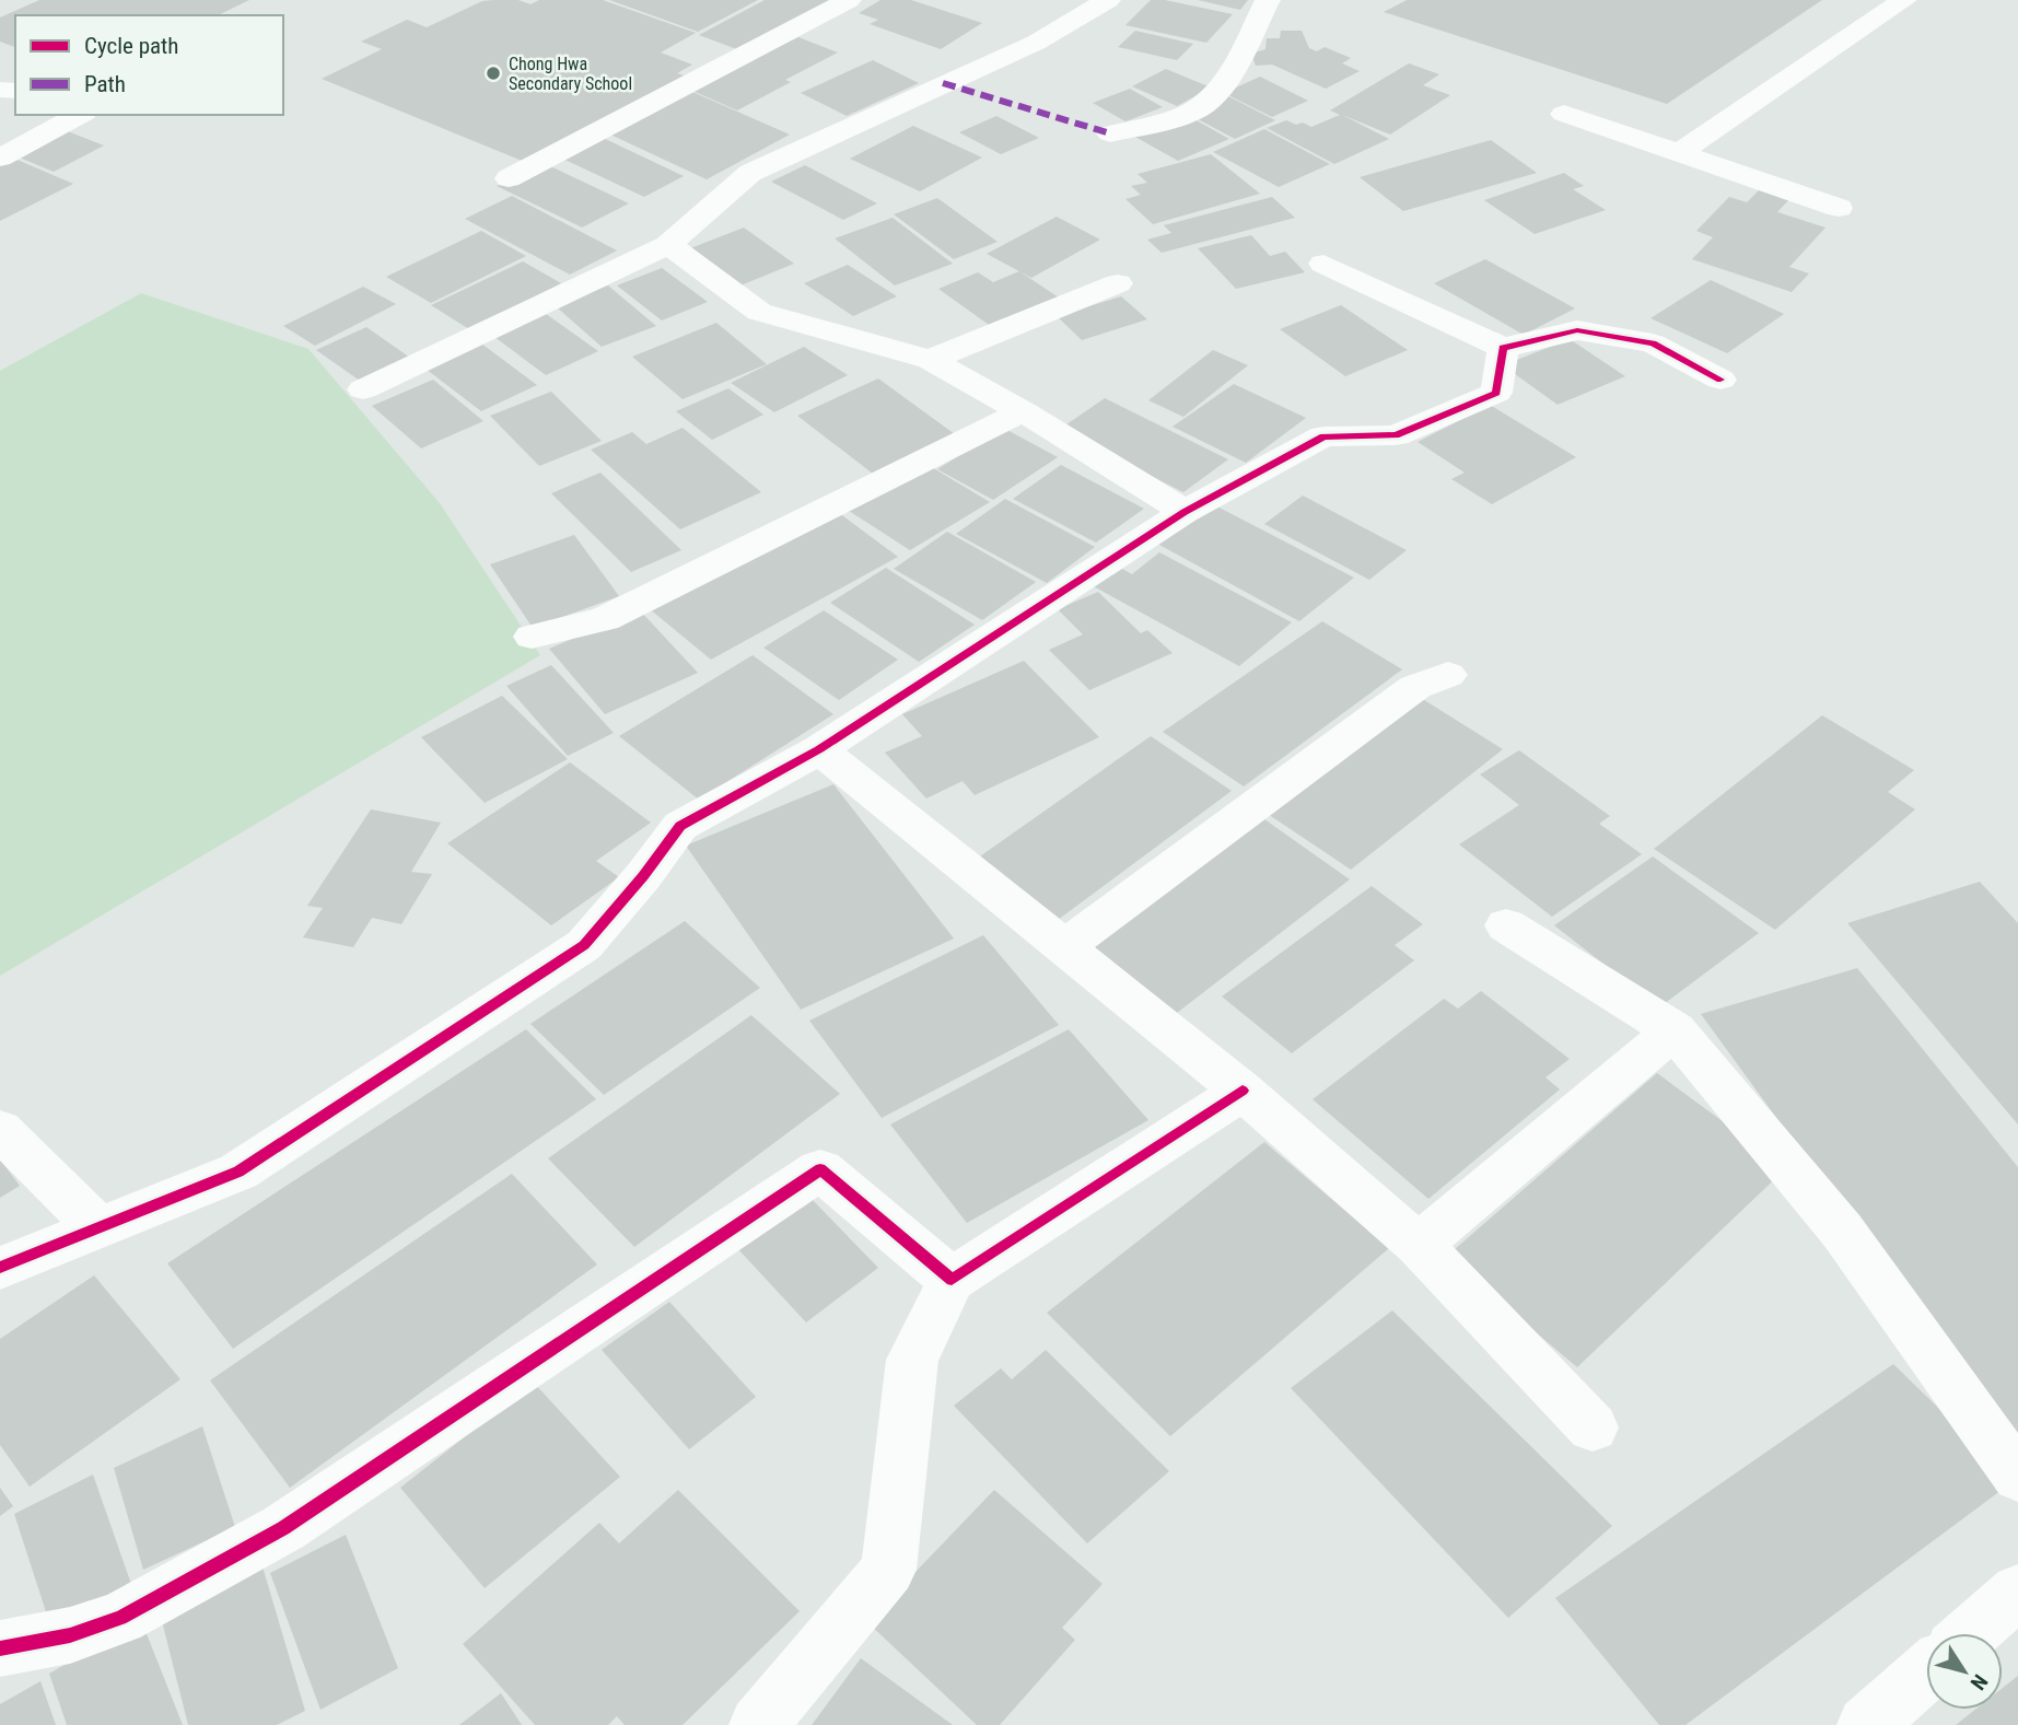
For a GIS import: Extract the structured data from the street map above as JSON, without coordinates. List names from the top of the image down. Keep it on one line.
{"places":["Chong Hwa Secondary School"],"legend":["Cycle path","Path"],"north":"bottom right"}
